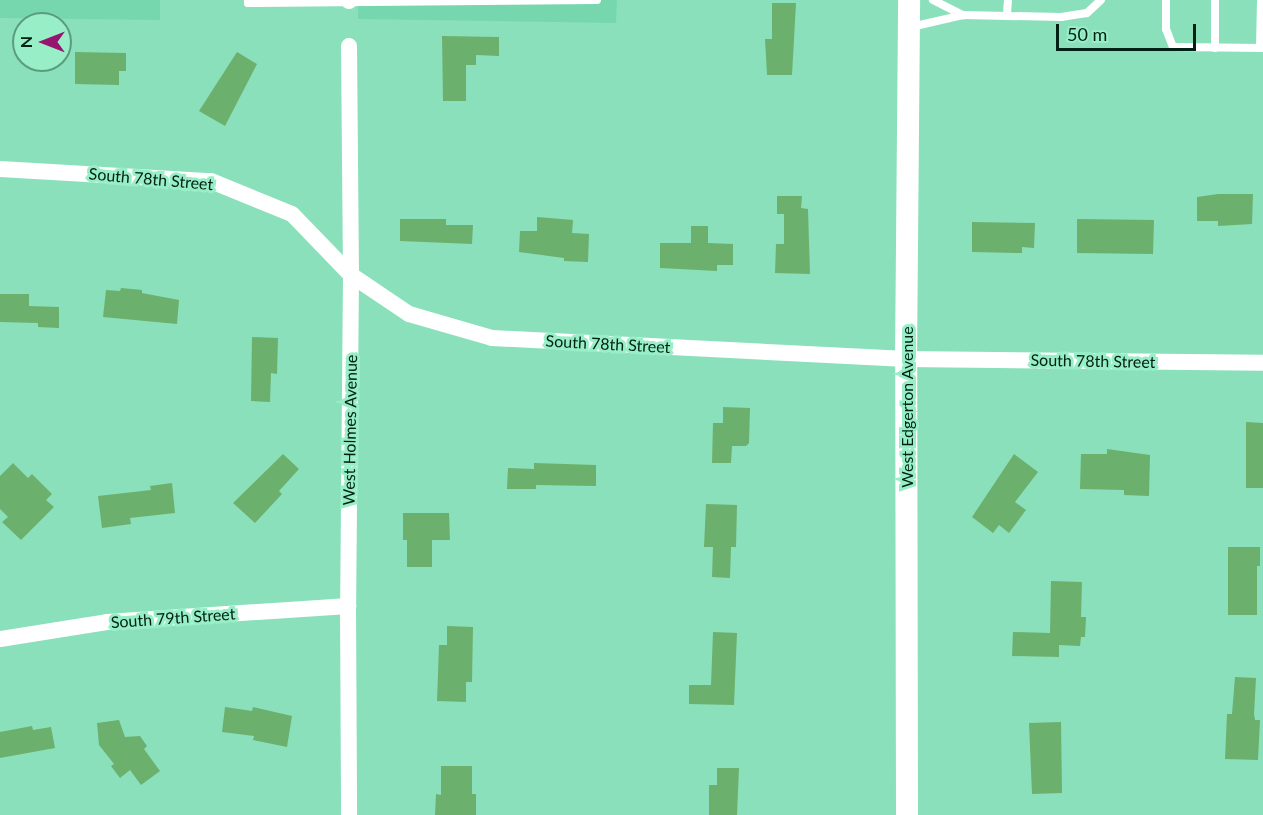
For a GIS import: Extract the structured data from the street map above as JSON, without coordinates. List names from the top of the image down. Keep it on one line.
{"streets":{"street":["South 78th Street","West Edgerton Avenue","West Holmes Avenue","South 79th Street"]},"crossings":[["South 78th Street","West Edgerton Avenue"],["South 78th Street","West Holmes Avenue"],["West Holmes Avenue","South 79th Street"]],"scale_bar":"50 m","north":"left"}
